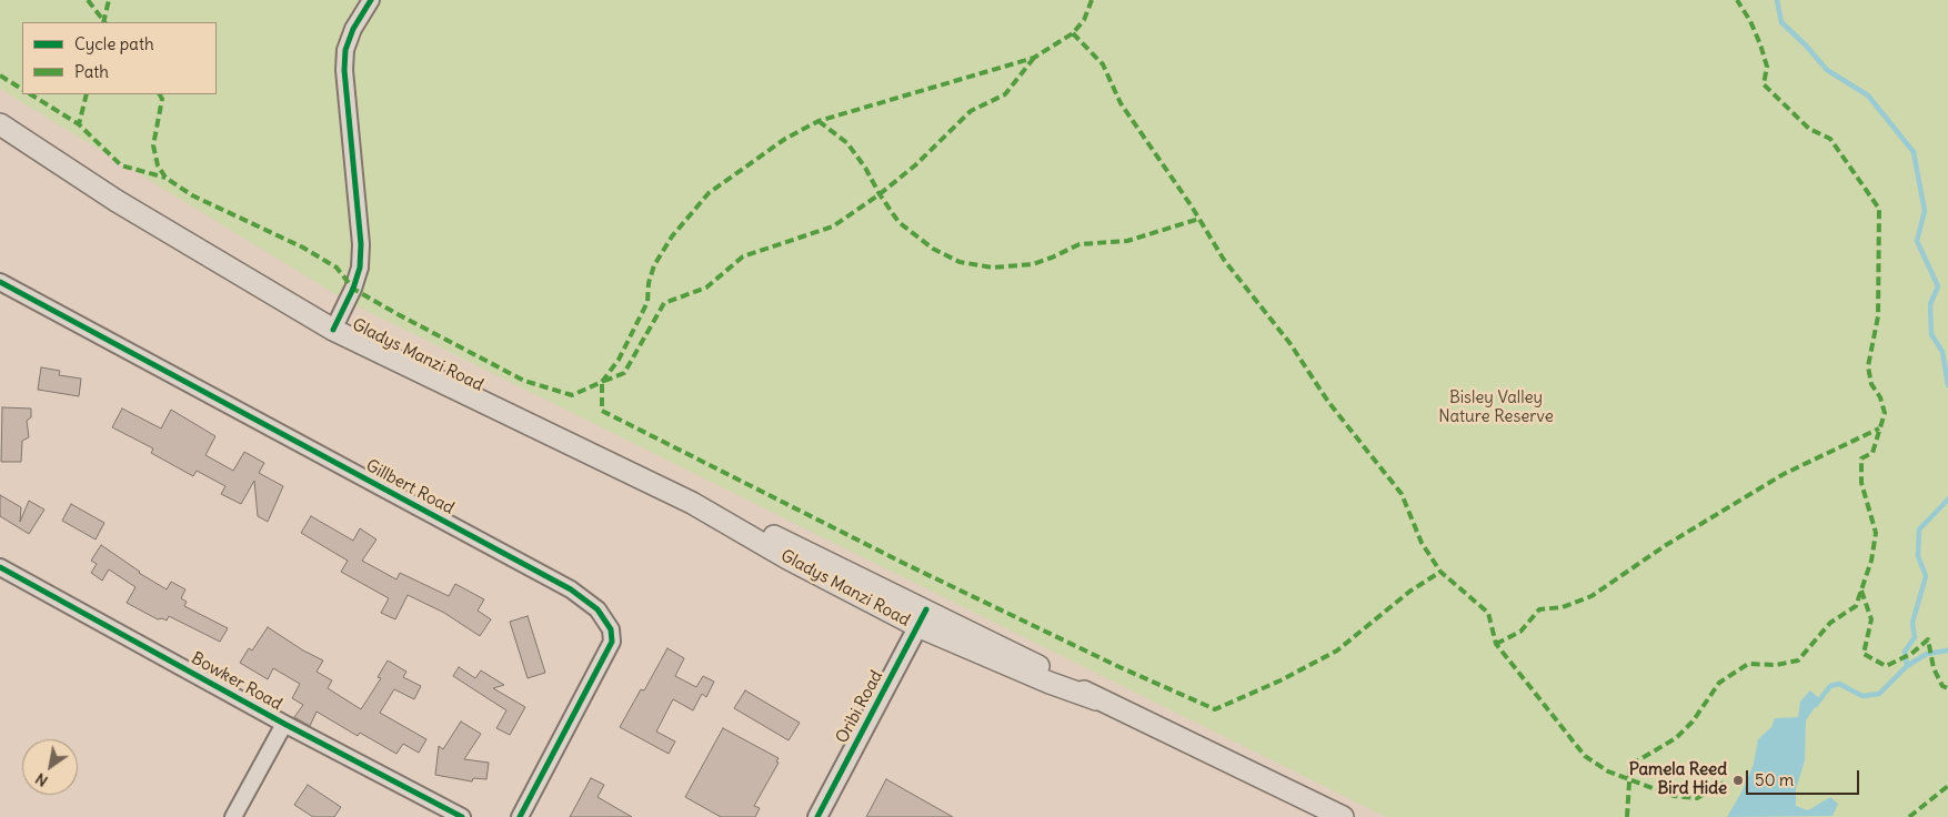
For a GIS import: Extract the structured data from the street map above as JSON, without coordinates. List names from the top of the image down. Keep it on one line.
{"streets":{"main road":["Gladys Manzi Road"],"street":["Gillbert Road","Bowker Road","Oribi Road"]},"crossings":[["Gladys Manzi Road","Oribi Road"]],"parks":["Bisley Valley Nature Reserve"],"places":["Pamela Reed Bird Hide"],"legend":["Cycle path","Path"],"scale_bar":"50 m","north":"bottom left"}
